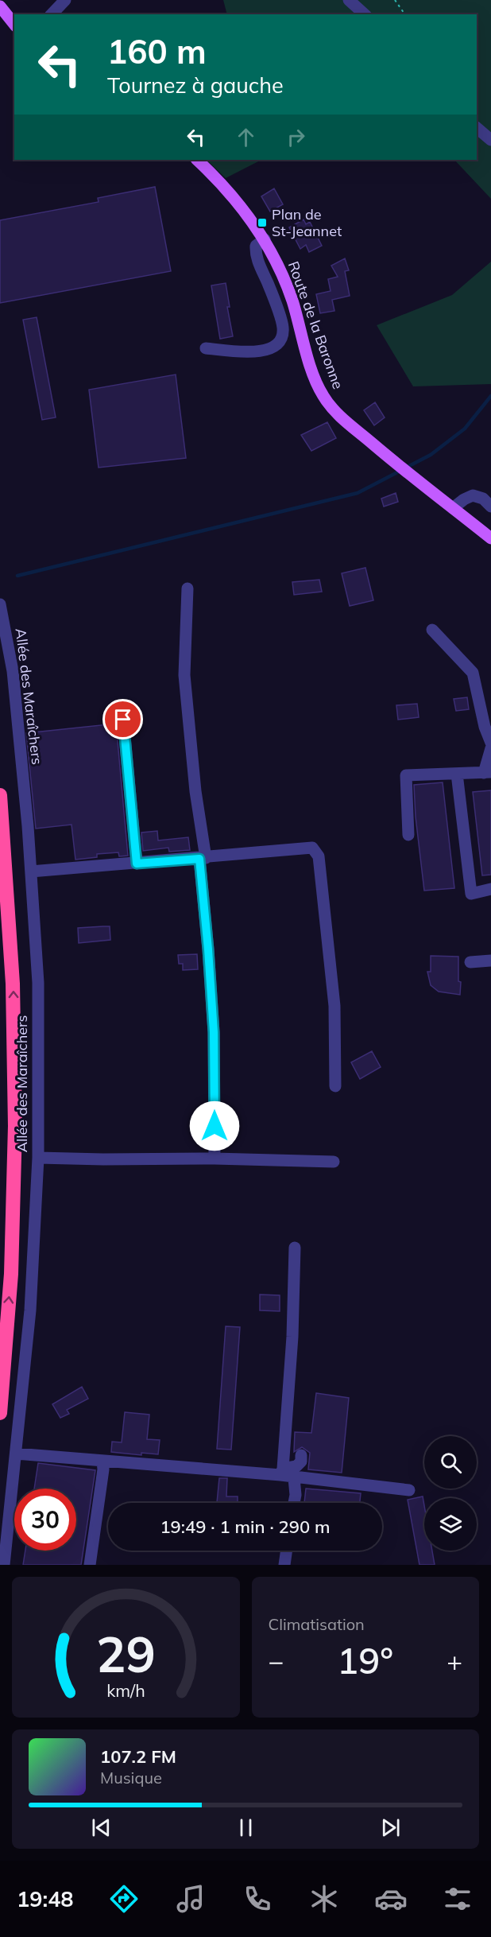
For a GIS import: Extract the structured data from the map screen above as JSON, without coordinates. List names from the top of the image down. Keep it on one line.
{"streets":{"main road":["Route de la Baronne"],"street":["Allée des Maraîchers"]},"places":{"transit":["Plan de St-Jeannet"]},"page":{"turn":["160 m","Tournez à gauche"],"limit":"30","trip":"19:49 · 1 min · 290 m","tile":"Climatisation","heat":["−","19°","+"],"song":["107.2 FM","Musique"],"tabs":"19:48","gauge":["29","km/h"]}}
